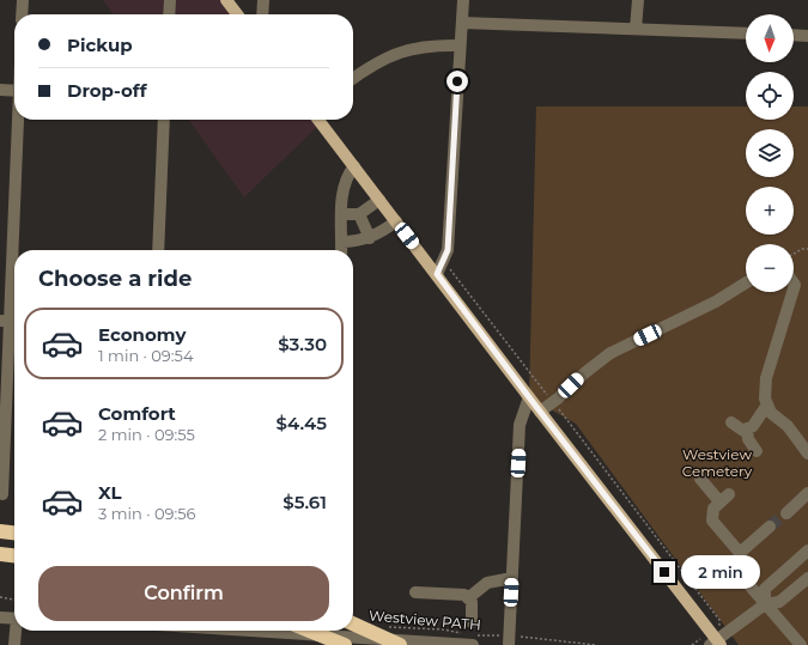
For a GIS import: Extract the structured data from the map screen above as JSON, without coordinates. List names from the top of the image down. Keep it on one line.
{"streets":{"path":["Westview PATH"]},"parks":["Westview Cemetery"],"north":"bottom","page":{"map_buttons":["+","−"],"banner":["Pickup","Drop-off"],"heading":"Choose a ride","list":[{"name":"Economy","note":"1 min · 09:54","value":"$3.30"},{"name":"Comfort","note":"2 min · 09:55","value":"$4.45"},{"name":"XL","note":"3 min · 09:56","value":"$5.61"}],"bubble":"2 min","buttons":"Confirm"}}
